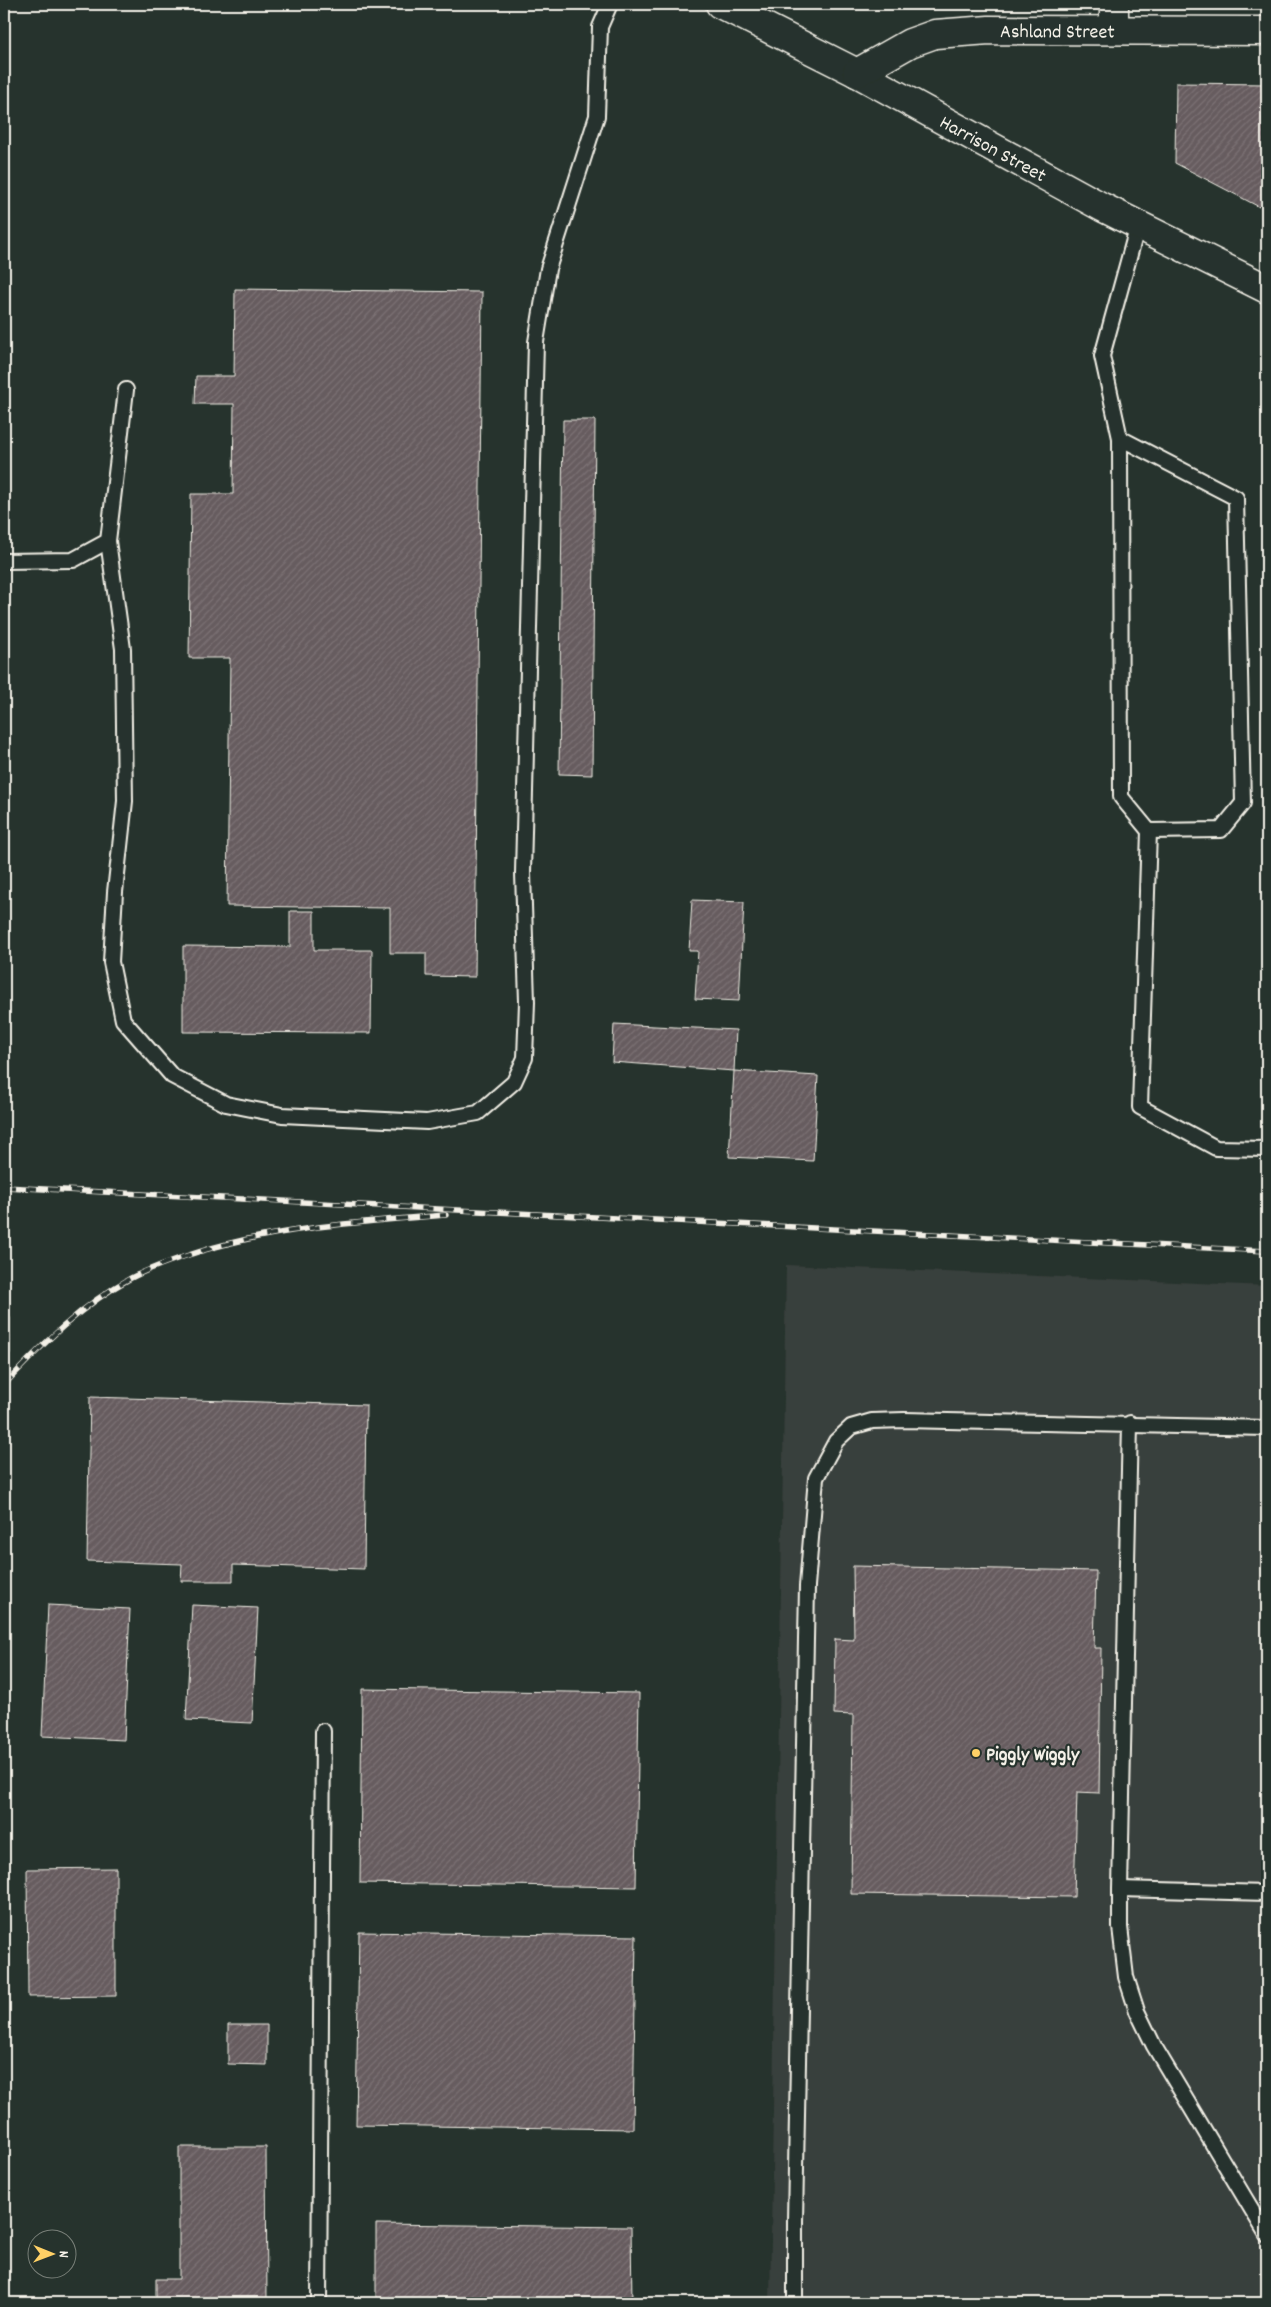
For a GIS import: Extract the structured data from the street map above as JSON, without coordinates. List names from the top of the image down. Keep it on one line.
{"streets":{"street":["Ashland Street","Harrison Street"]},"crossings":[["Ashland Street","Harrison Street"]],"places":["Piggly Wiggly"],"north":"right"}
